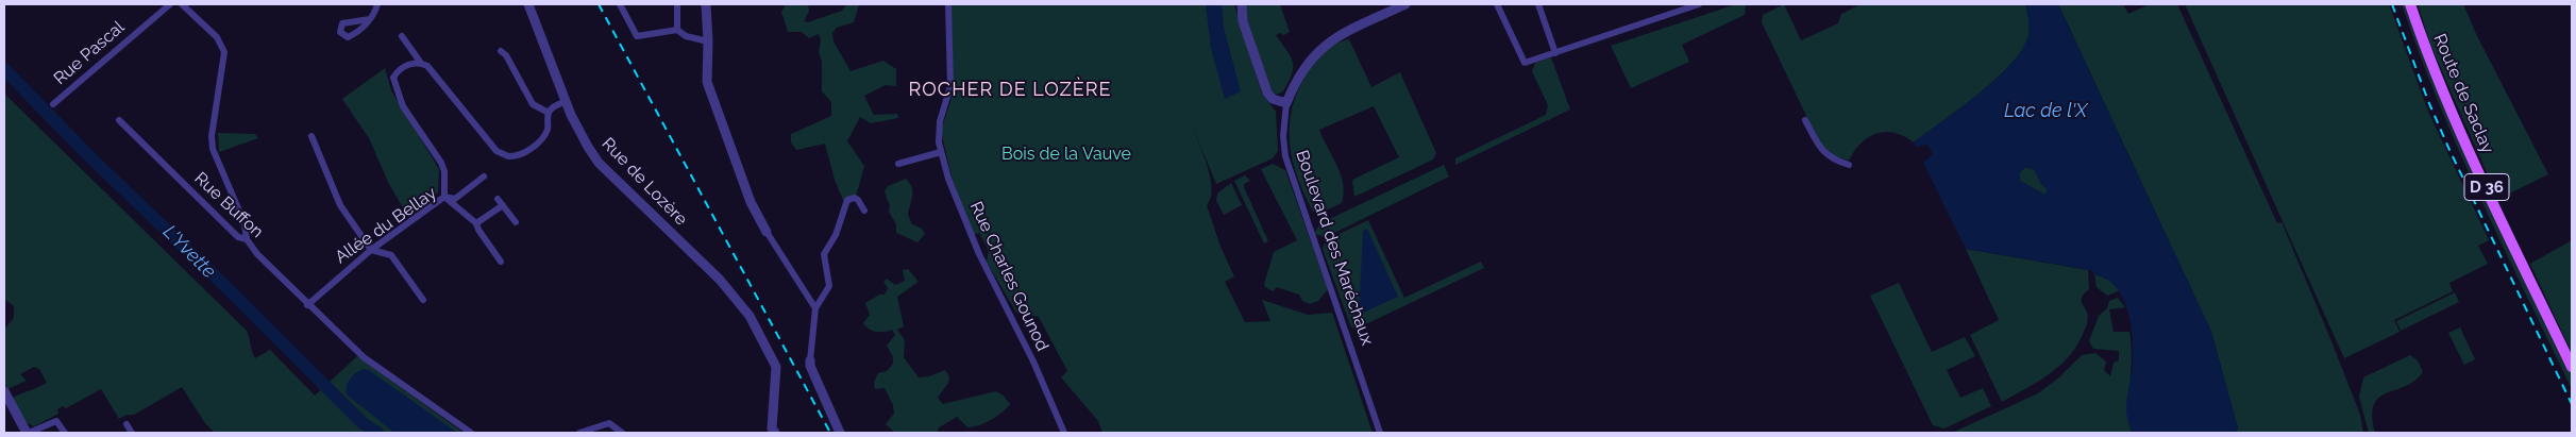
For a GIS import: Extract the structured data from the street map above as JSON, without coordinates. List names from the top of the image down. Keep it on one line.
{"streets":{"main road":["Route de Saclay","D 36"],"street":["Rue Pascal","Rue de Lozère","Rue Buffon","Allée du Bellay","Boulevard des Maréchaux","Rue Charles Gounod"]},"crossings":[["Rue Buffon","Allée du Bellay"]],"districts":["ROCHER DE LOZÈRE"],"water":["Lac de l'X","L'Yvette"],"parks":["Bois de la Vauve"]}
